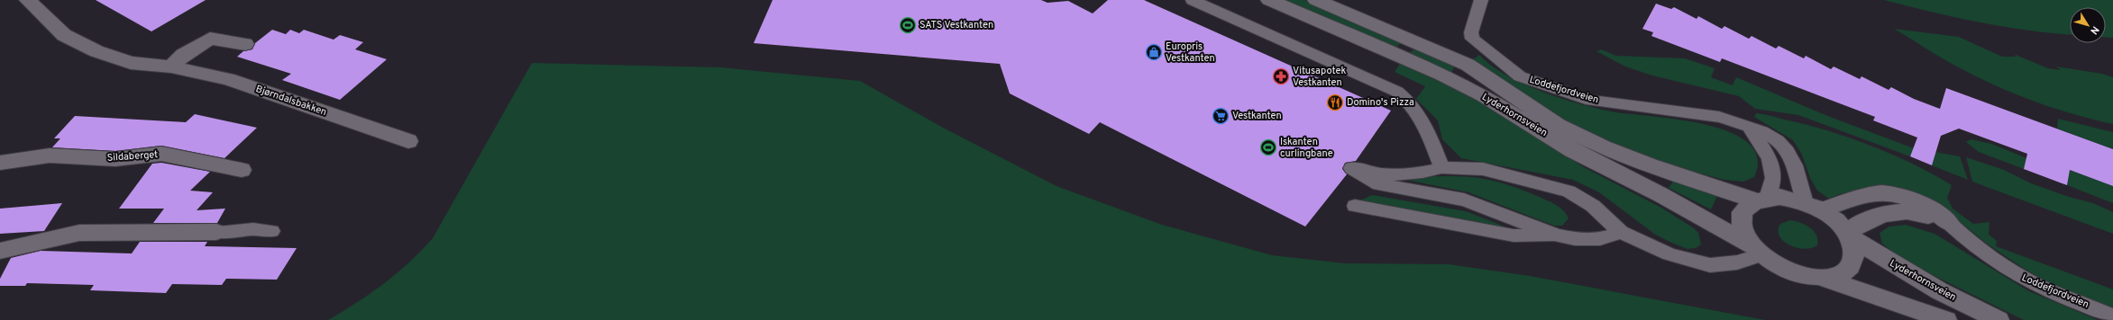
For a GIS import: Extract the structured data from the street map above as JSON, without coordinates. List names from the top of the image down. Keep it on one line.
{"streets":{"main road":["Loddefjordveien","Bjørndalsbakken","Lyderhornsveien","Sildaberget"]},"crossings":[["Loddefjordveien","Lyderhornsveien"]],"places":{"sports":["SATS Vestkanten","Iskanten curlingbane"],"shop":["Europris Vestkanten"],"pharmacy":["Vitusapotek Vestkanten"],"restaurant":["Domino's Pizza"],"supermarket":["Vestkanten"]},"north":"bottom right"}
